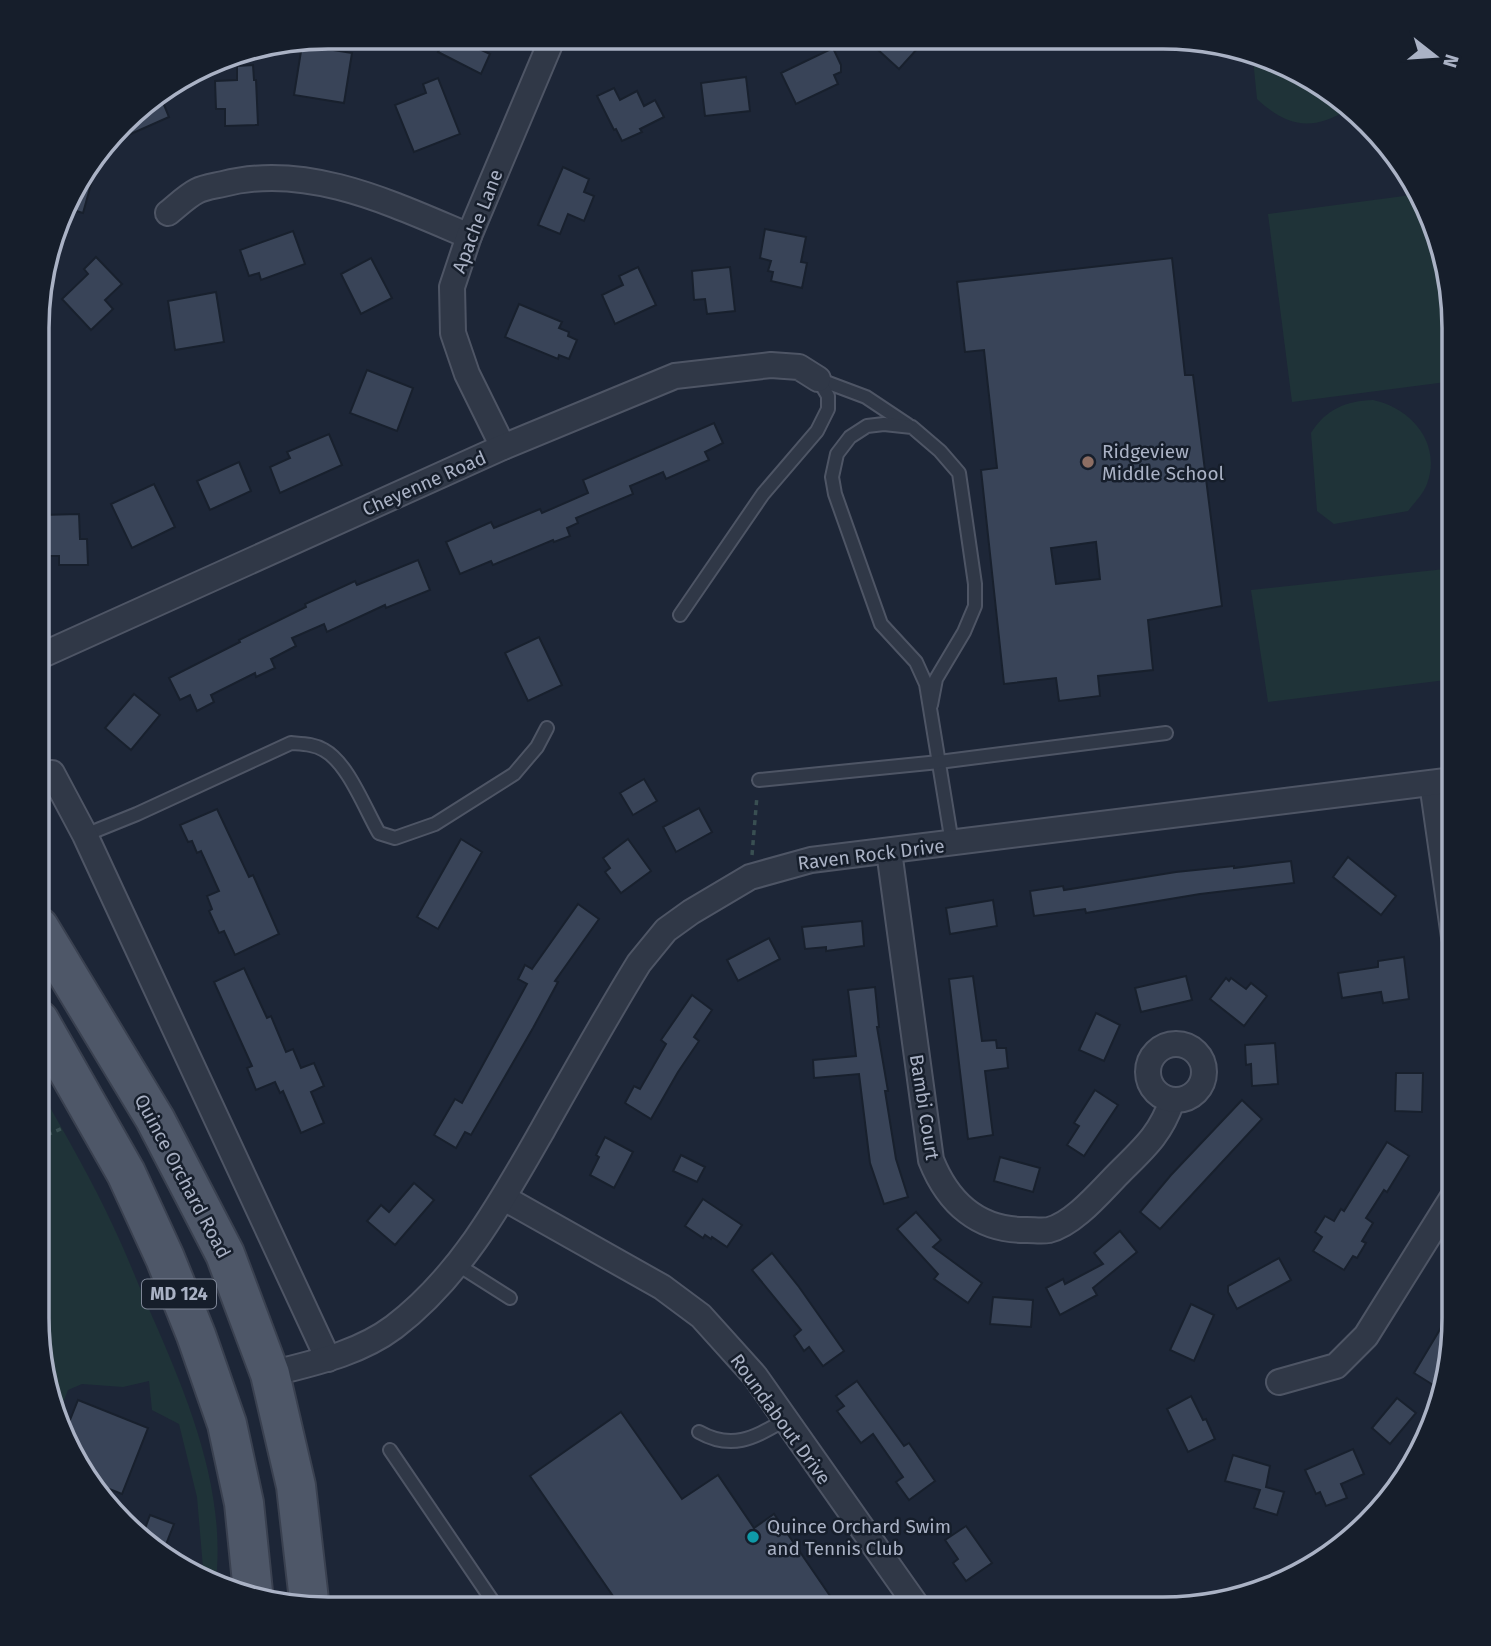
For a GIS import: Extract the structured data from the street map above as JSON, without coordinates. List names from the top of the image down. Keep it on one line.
{"streets":{"main road":["Quince Orchard Road","MD 124"],"street":["Apache Lane","Cheyenne Road","Raven Rock Drive","Bambi Court","Roundabout Drive"]},"crossings":[["Apache Lane","Cheyenne Road"],["Raven Rock Drive","Bambi Court"],["Raven Rock Drive","Quince Orchard Road"],["Raven Rock Drive","Roundabout Drive"]],"places":["Ridgeview Middle School","Quince Orchard Swim and Tennis Club"],"north":"right"}
